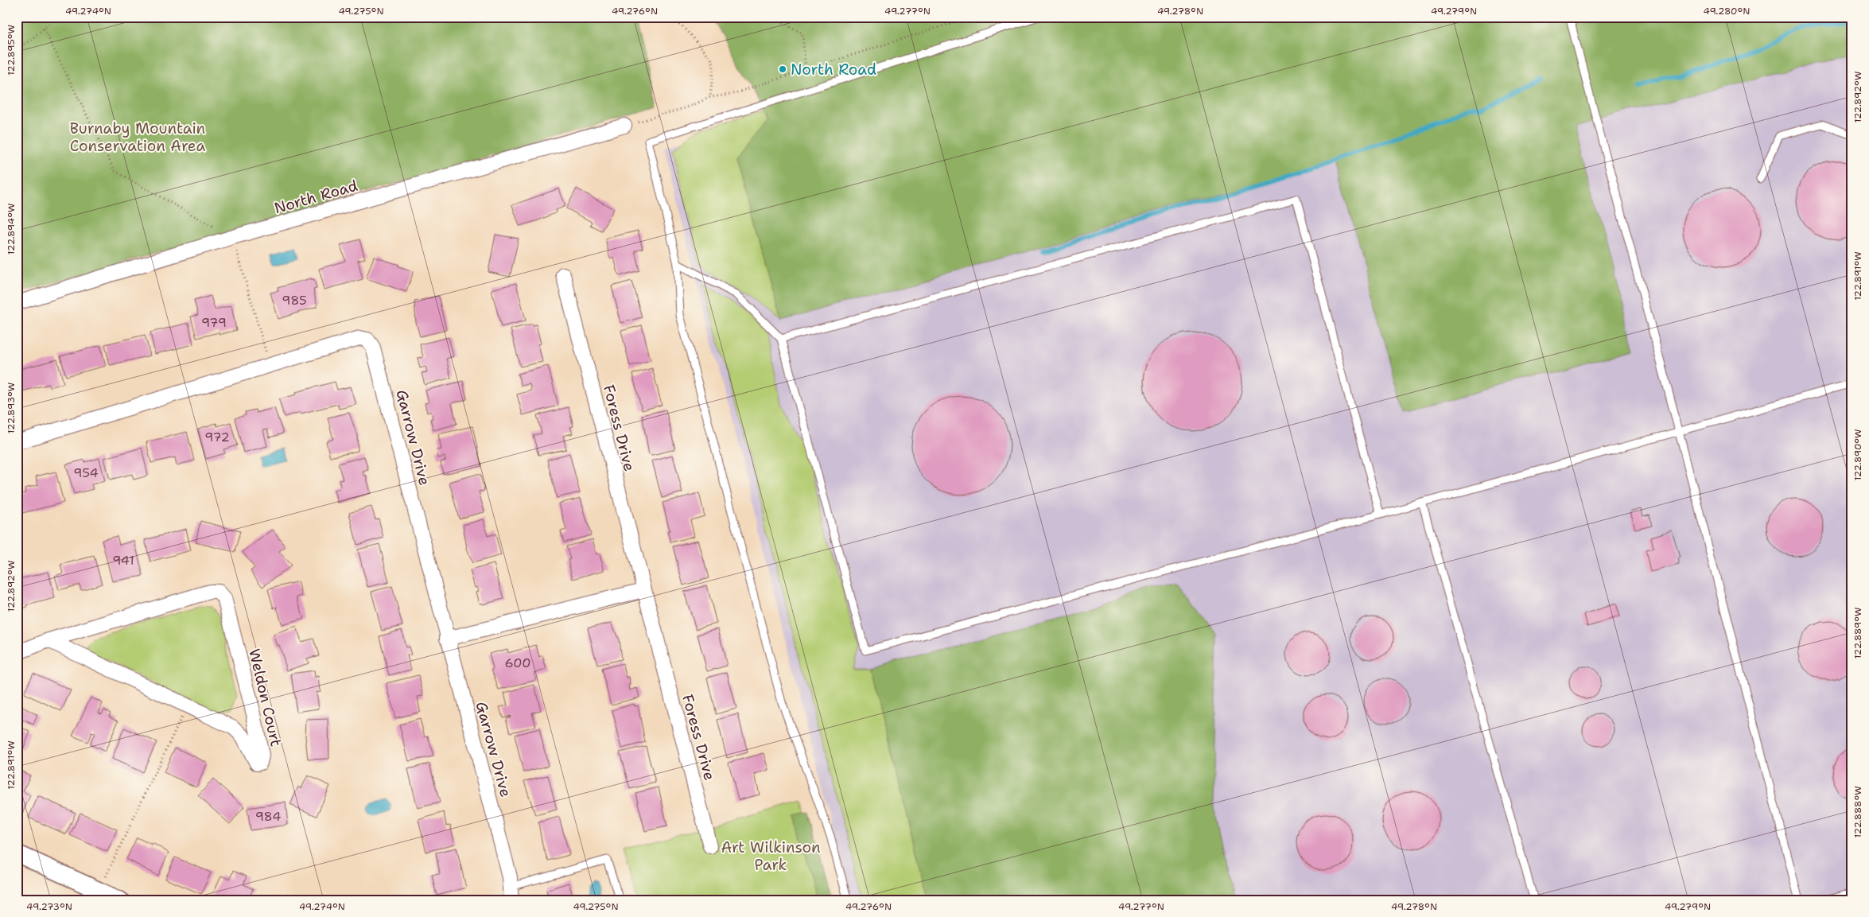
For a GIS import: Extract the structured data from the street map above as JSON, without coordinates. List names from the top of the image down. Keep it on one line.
{"streets":{"street":["North Road","Foress Drive","Garrow Drive","Weldon Court"]},"parks":["Burnaby Mountain Conservation Area","Art Wilkinson Park"],"places":["North Road"],"house_numbers":["985","979","972","954","941","600","984"],"coordinates":["49.274°N","49.275°N","49.276°N","49.277°N","49.278°N","49.279°N","49.280°N","122.895°W","122.892°W","122.894°W","122.891°W","122.893°W","122.890°W","122.889°W","122.888°W","49.273°N"]}
